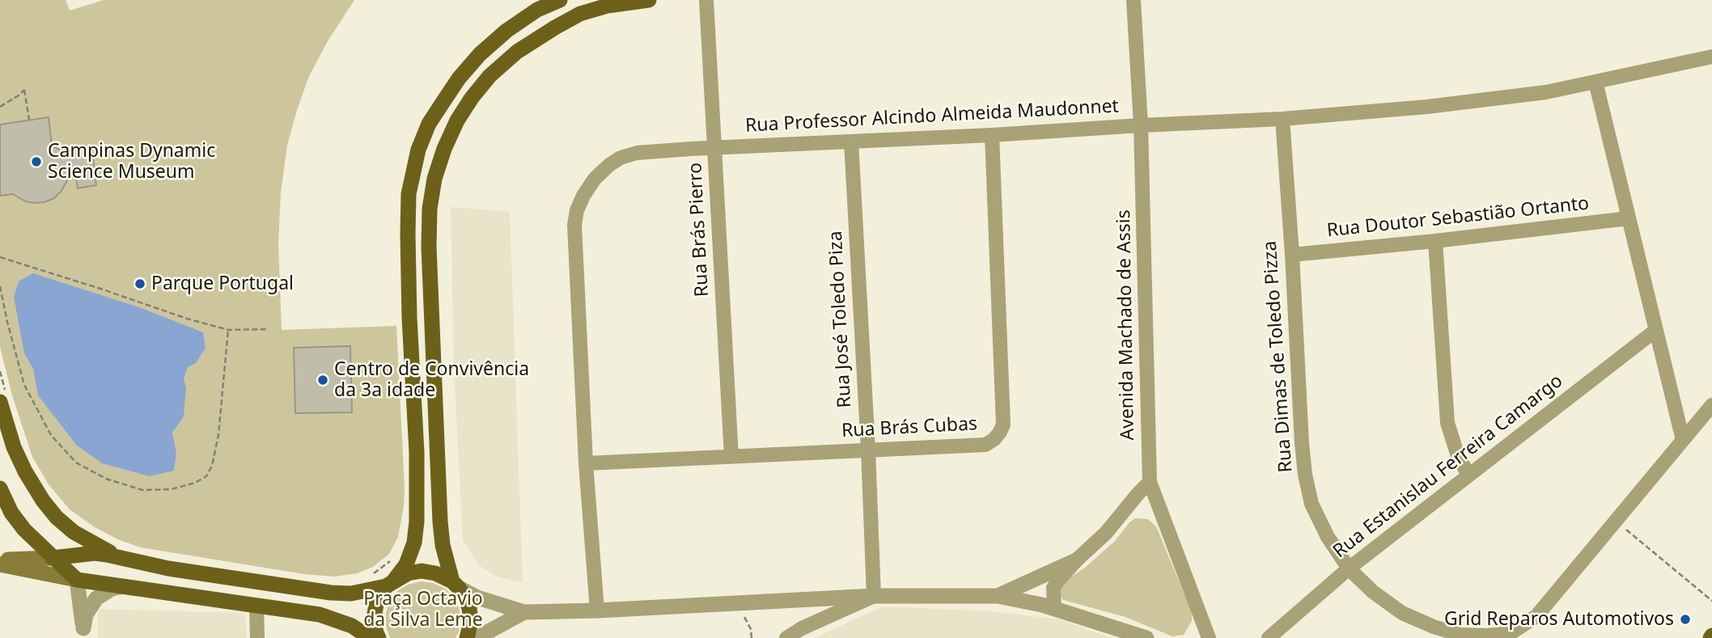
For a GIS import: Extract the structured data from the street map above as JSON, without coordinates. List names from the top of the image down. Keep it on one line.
{"streets":{"street":["Rua Professor Alcindo Almeida Maudonnet","Rua Doutor Sebastião Ortanto","Rua Brás Pierro","Rua José Toledo Piza","Avenida Machado de Assis","Rua Dimas de Toledo Pizza","Rua Brás Cubas","Rua Estanislau Ferreira Camargo"]},"crossings":[["Rua Professor Alcindo Almeida Maudonnet","Rua Brás Pierro"],["Rua Professor Alcindo Almeida Maudonnet","Rua José Toledo Piza"],["Rua Professor Alcindo Almeida Maudonnet","Avenida Machado de Assis"],["Rua Professor Alcindo Almeida Maudonnet","Rua Dimas de Toledo Pizza"],["Rua Professor Alcindo Almeida Maudonnet","Rua Brás Cubas"],["Rua Doutor Sebastião Ortanto","Rua Dimas de Toledo Pizza"],["Rua Brás Pierro","Rua Brás Cubas"],["Rua José Toledo Piza","Rua Brás Cubas"],["Rua Dimas de Toledo Pizza","Rua Estanislau Ferreira Camargo"]],"parks":["Praça Octavio da Silva Leme"],"places":["Campinas Dynamic Science Museum","Parque Portugal","Centro de Convivência da 3a idade","Grid Reparos Automotivos"]}
